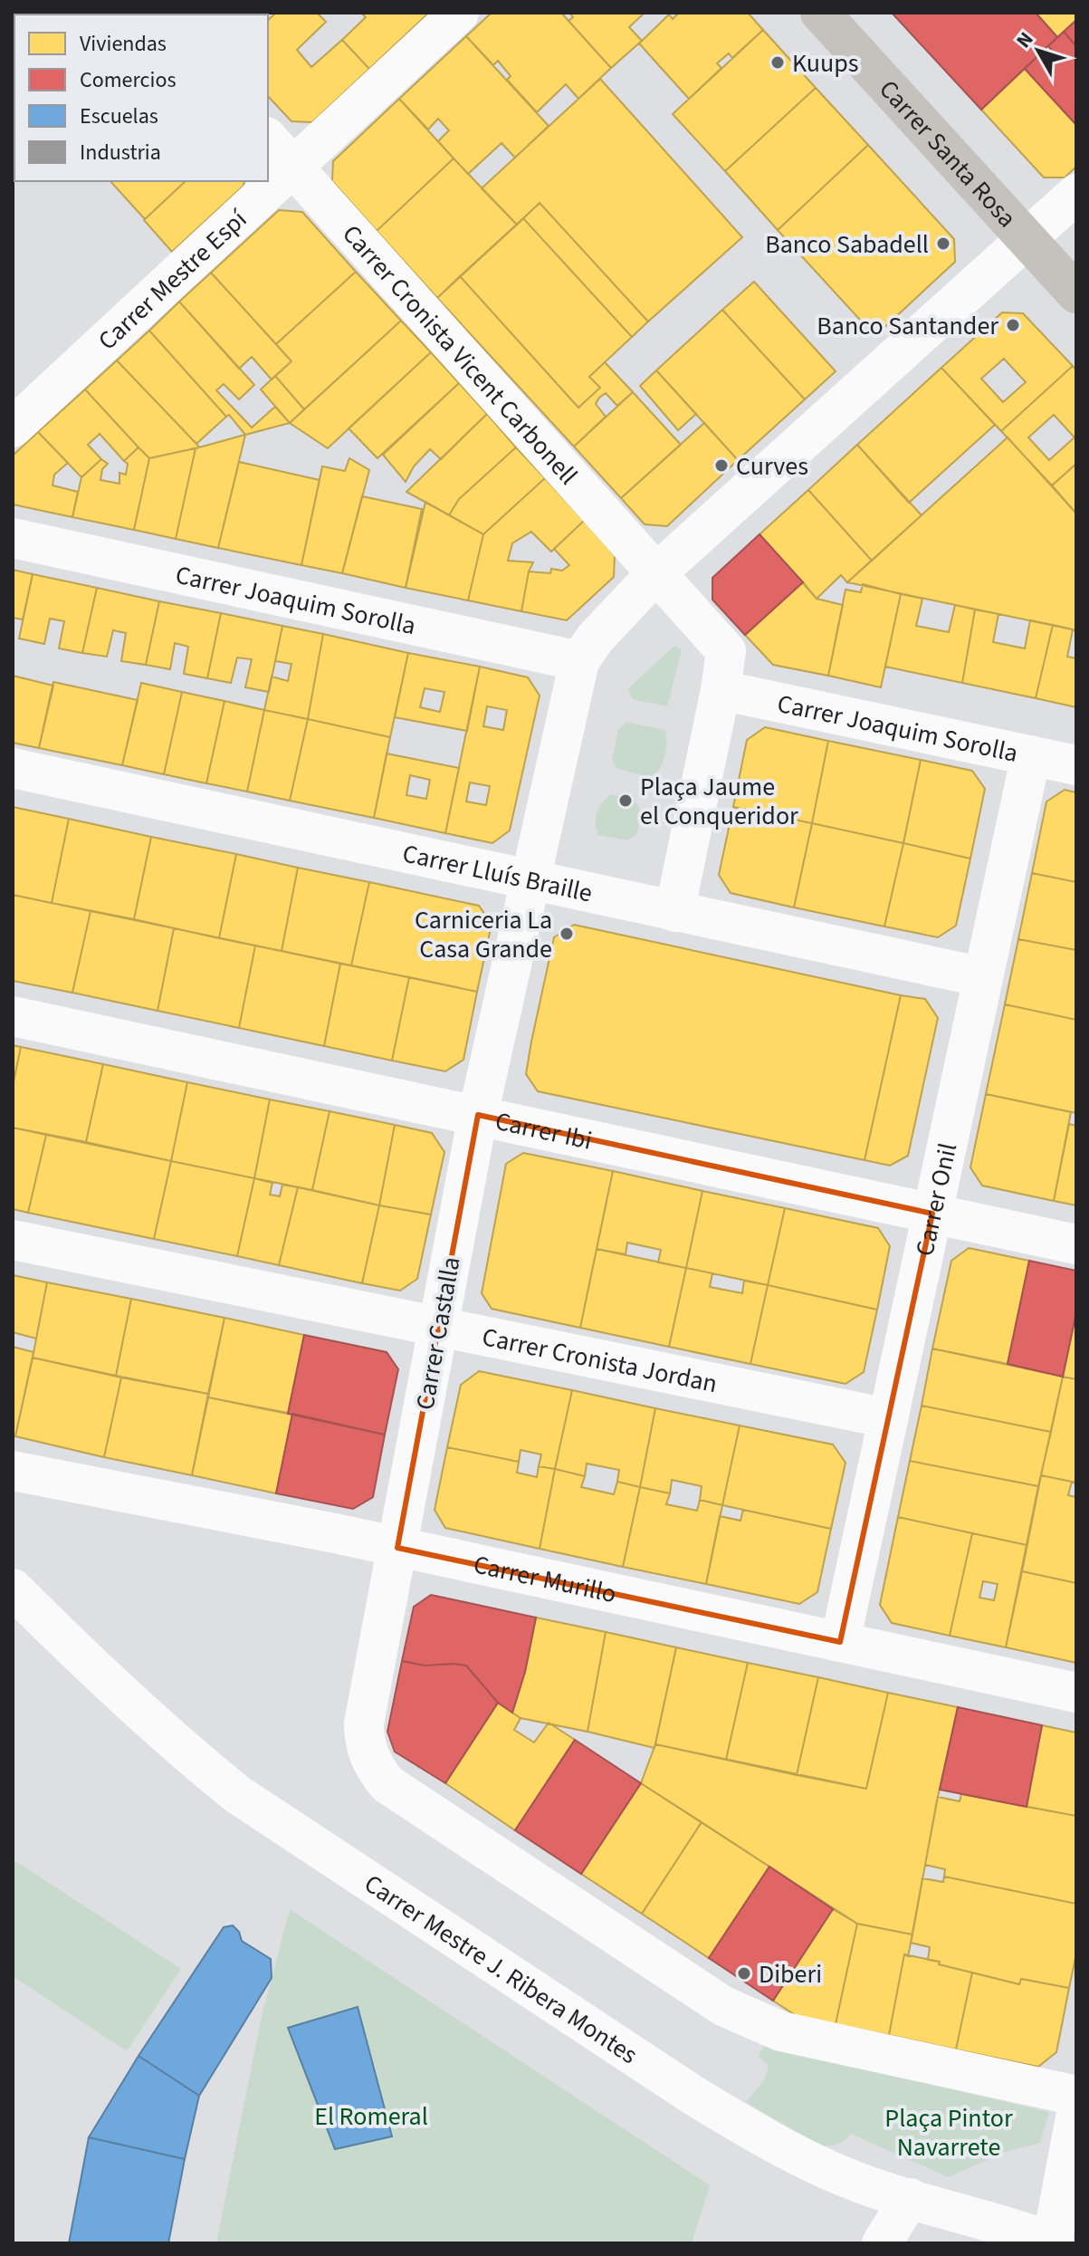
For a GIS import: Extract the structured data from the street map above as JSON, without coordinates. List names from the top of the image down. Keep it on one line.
{"streets":{"main road":["Carrer Santa Rosa"],"street":["Carrer Mestre Espí","Carrer Cronista Vicent Carbonell","Carrer Joaquim Sorolla","Carrer Lluís Braille","Carrer Ibi","Carrer Onil","Carrer Castalla","Carrer Cronista Jordan","Carrer Murillo","Carrer Mestre J. Ribera Montes"]},"crossings":[["Carrer Mestre Espí","Carrer Cronista Vicent Carbonell"],["Carrer Joaquim Sorolla","Carrer Onil"],["Carrer Lluís Braille","Carrer Onil"],["Carrer Lluís Braille","Carrer Castalla"],["Carrer Ibi","Carrer Onil"],["Carrer Ibi","Carrer Castalla"],["Carrer Onil","Carrer Cronista Jordan"],["Carrer Onil","Carrer Murillo"],["Carrer Castalla","Carrer Cronista Jordan"],["Carrer Castalla","Carrer Murillo"]],"parks":["El Romeral","Plaça Pintor Navarrete"],"places":["Kuups","Banco Sabadell","Banco Santander","Curves","Plaça Jaume el Conqueridor","Carniceria La Casa Grande","Diberi"],"legend":["Viviendas","Comercios","Escuelas","Industria"],"north":"top left"}
